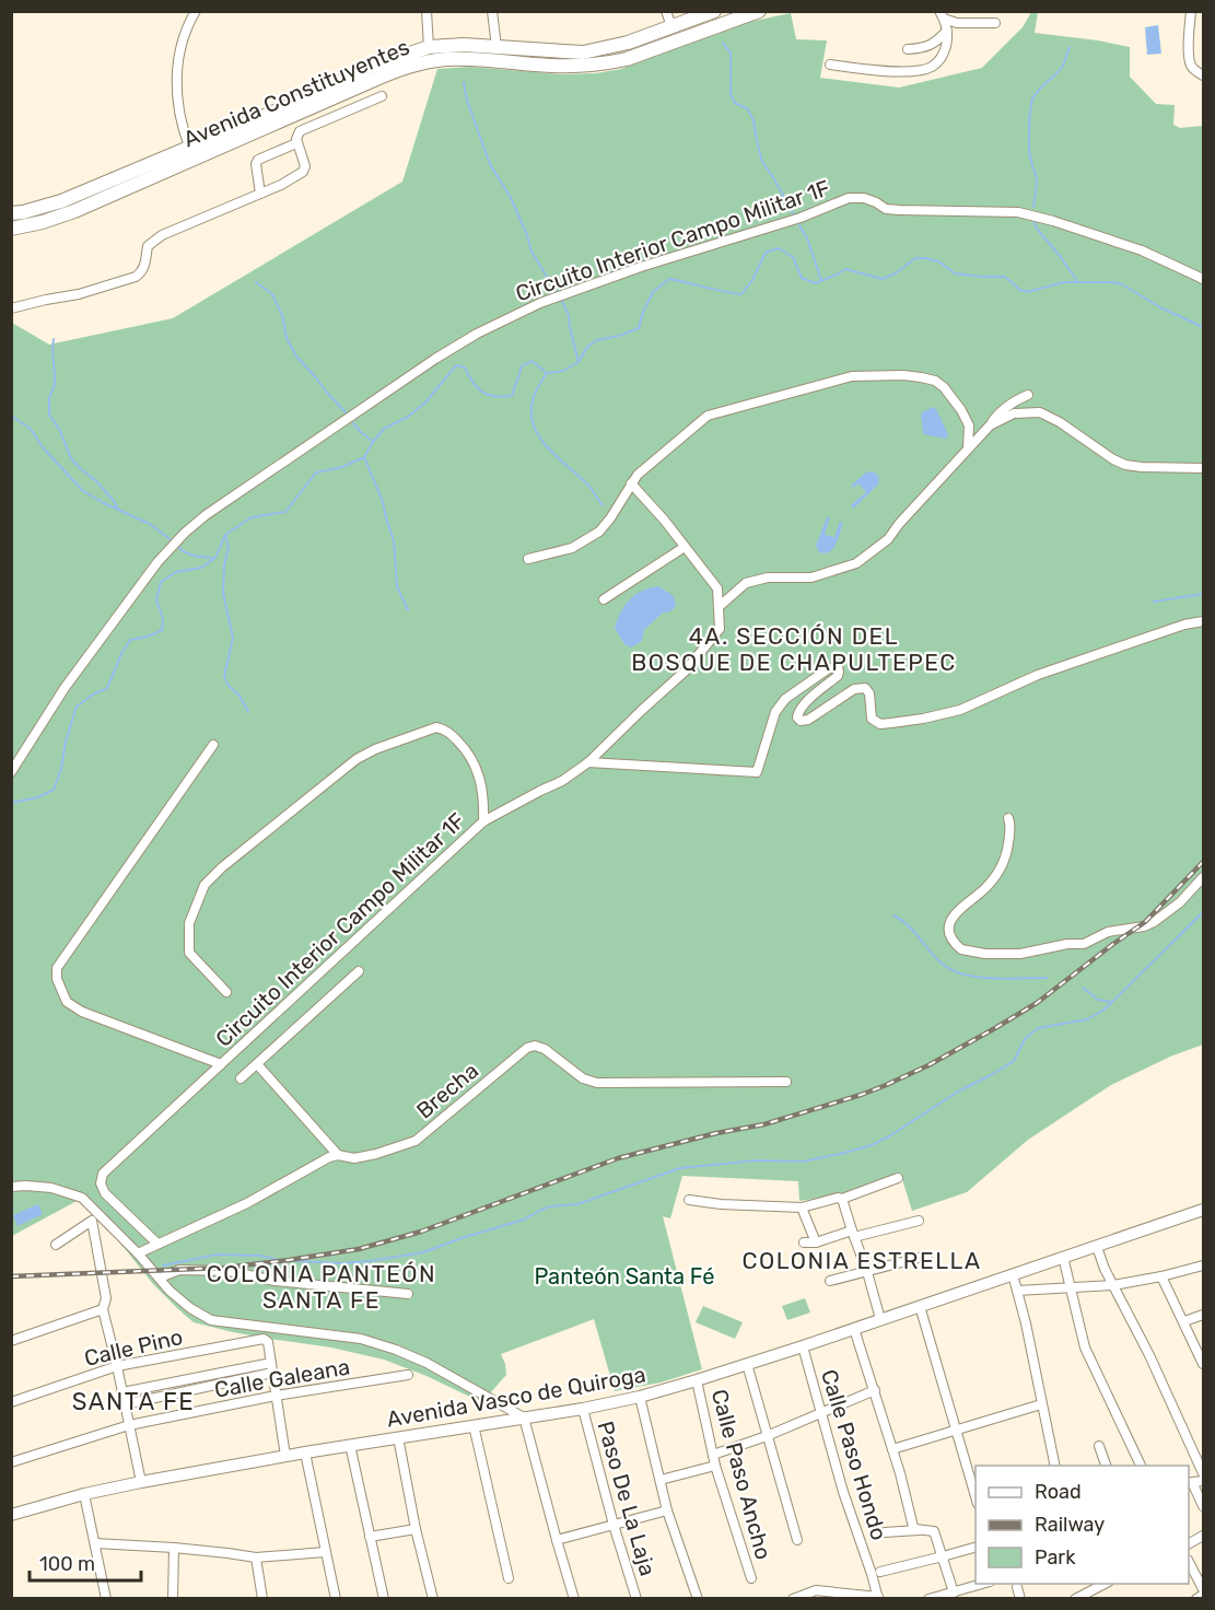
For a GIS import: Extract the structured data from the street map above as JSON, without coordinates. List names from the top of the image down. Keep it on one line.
{"streets":{"highway":["Avenida Constituyentes"],"main road":["Avenida Vasco de Quiroga"],"street":["Circuito Interior Campo Militar 1F","Brecha","Calle Pino","Calle Galeana","Calle Paso Hondo","Calle Paso Ancho","Paso De La Laja"]},"crossings":[["Circuito Interior Campo Militar 1F","Brecha"],["Avenida Vasco de Quiroga","Calle Paso Hondo"],["Avenida Vasco de Quiroga","Calle Paso Ancho"],["Avenida Vasco de Quiroga","Paso De La Laja"]],"districts":["4A. SECCIÓN DEL BOSQUE DE CHAPULTEPEC","COLONIA ESTRELLA","COLONIA PANTEÓN SANTA FE","SANTA FE"],"parks":["Panteón Santa Fé"],"legend":["Road","Railway","Park"],"scale_bar":"100 m"}
